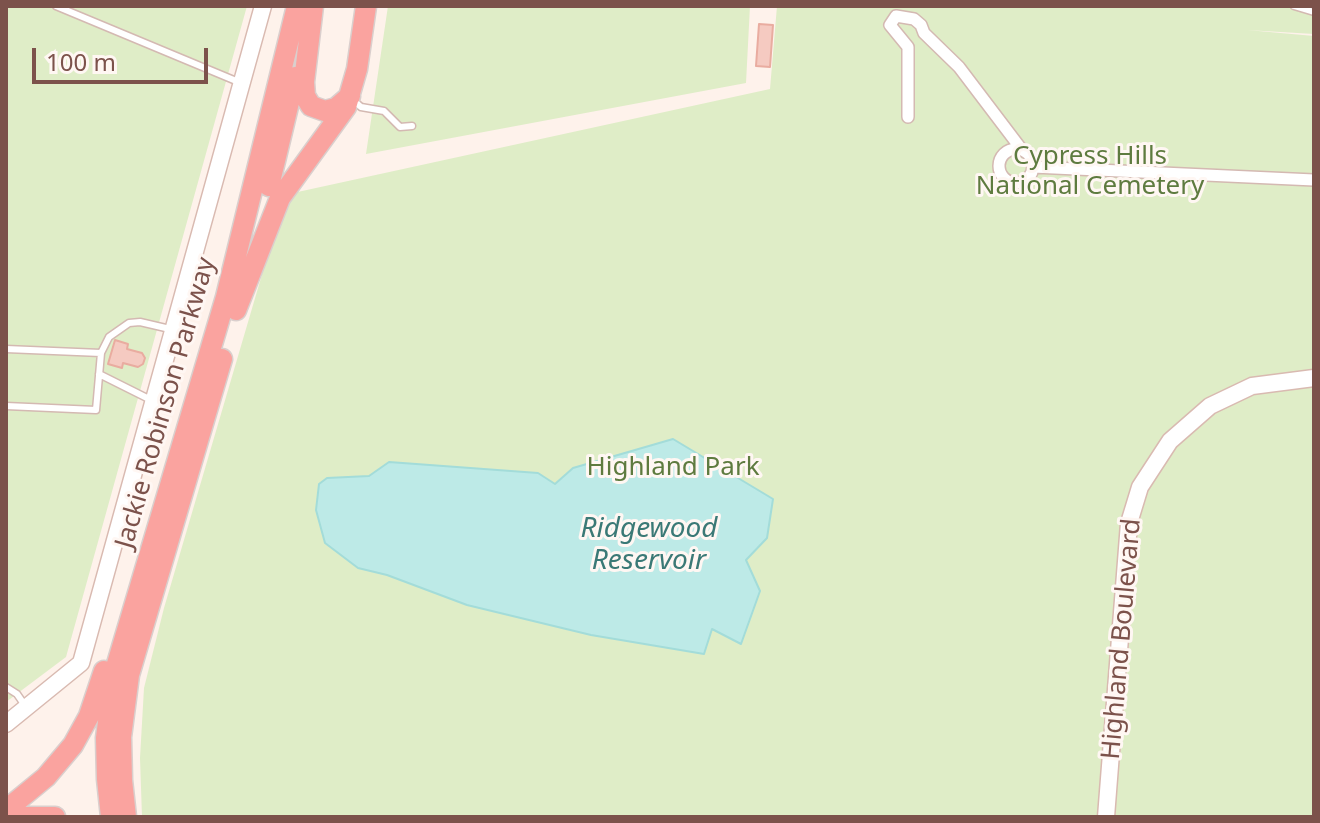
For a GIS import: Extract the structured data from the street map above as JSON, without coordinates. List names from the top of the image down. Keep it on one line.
{"streets":{"highway":["Jackie Robinson Parkway"],"street":["Highland Boulevard"]},"water":["Ridgewood Reservoir"],"parks":["Cypress Hills National Cemetery","Highland Park"],"scale_bar":"100 m"}
